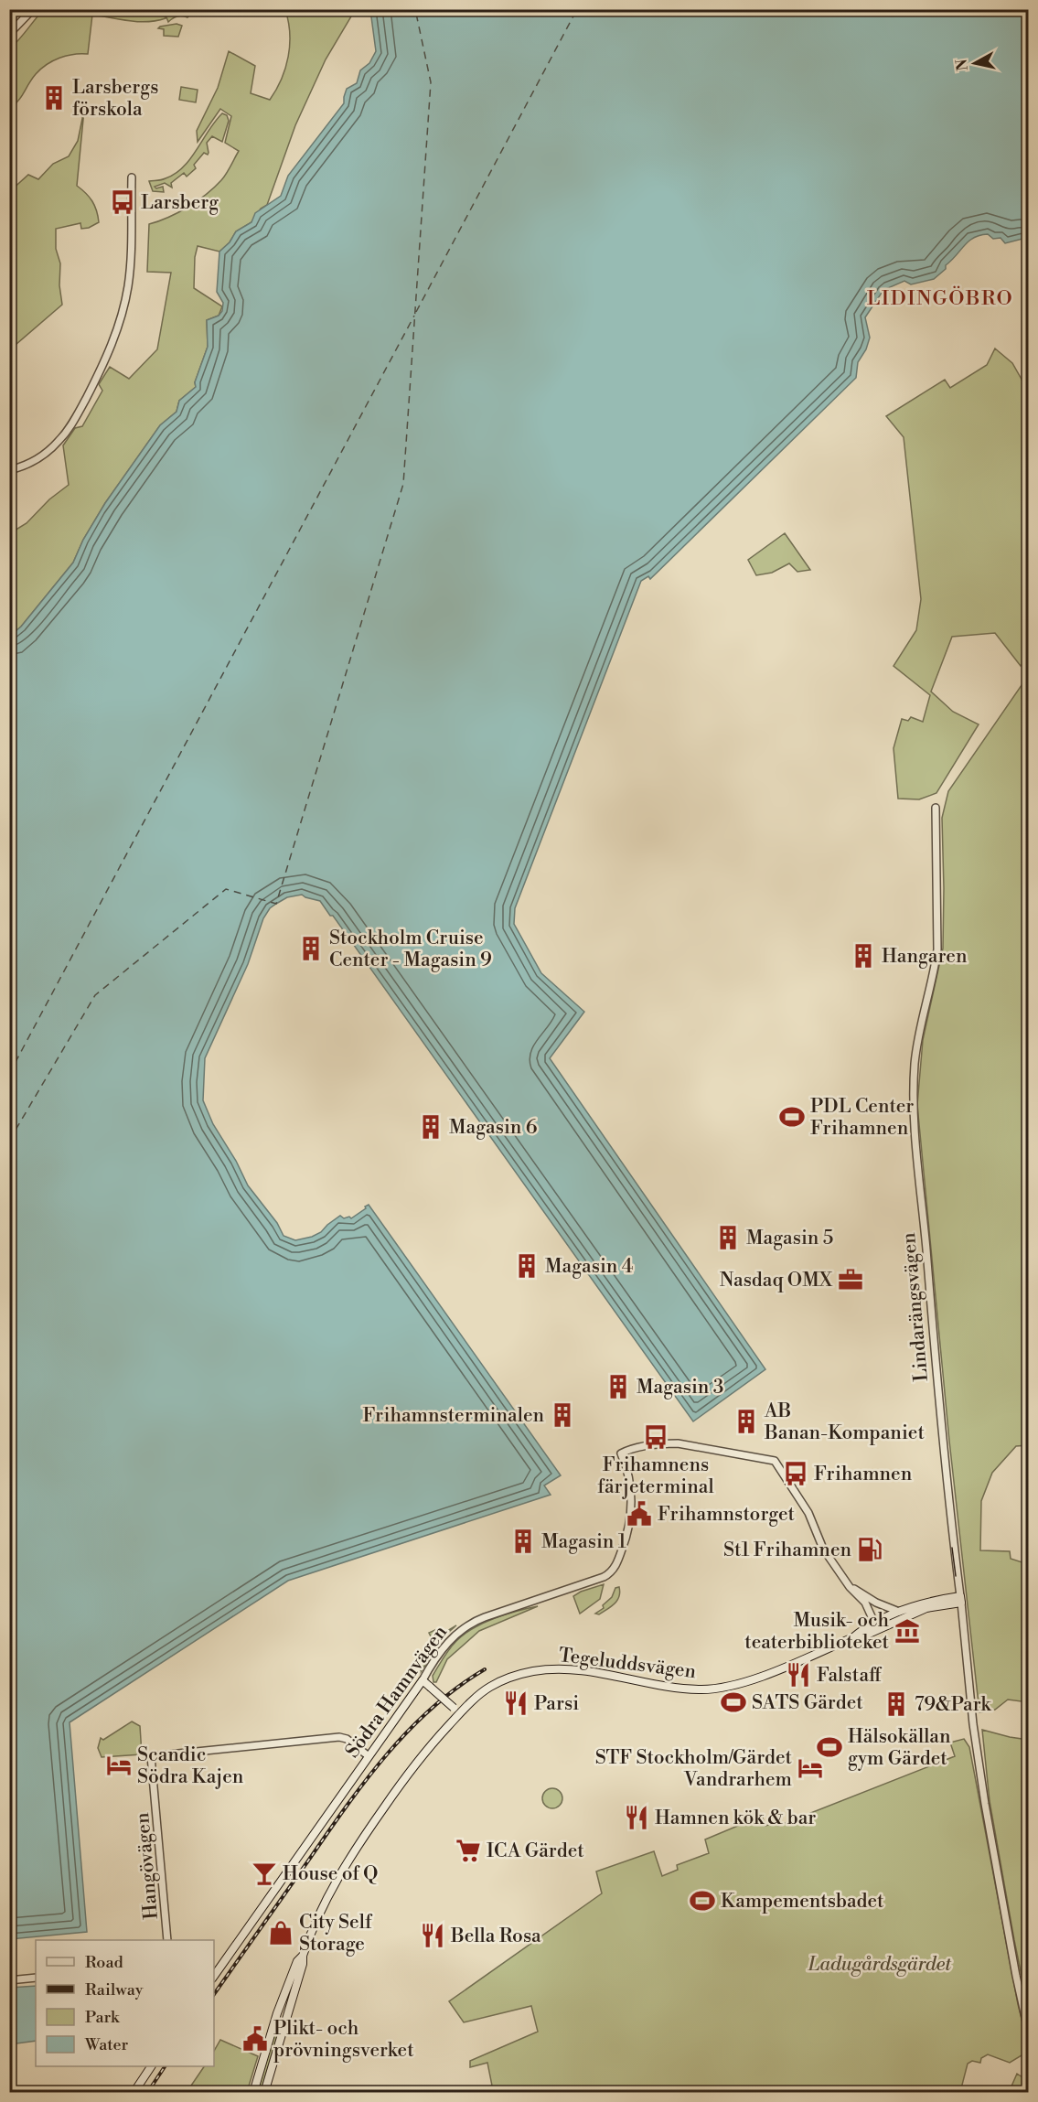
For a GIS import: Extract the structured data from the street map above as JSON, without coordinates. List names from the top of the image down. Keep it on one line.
{"streets":{"main road":["Tegeluddsvägen","Södra Hamnvägen"],"street":["Lindarängsvägen","Hangövägen"]},"crossings":[["Lindarängsvägen","Tegeluddsvägen"],["Södra Hamnvägen","Hangövägen"]],"districts":["LIDINGÖBRO"],"parks":["Ladugårdsgärdet"],"places":{"building":["Larsbergs förskola","Stockholm Cruise Center - Magasin 9","Hangaren","Magasin 6","Magasin 5","Magasin 4","Magasin 3","Frihamnsterminalen","AB Banan-Kompaniet","Magasin 1","79&Park"],"bus stop":["Larsberg","Frihamnens färjeterminal","Frihamnen"],"sports":["PDL Center Frihamnen","SATS Gärdet","Hälsokällan gym Gärdet","Kampementsbadet"],"office":["Nasdaq OMX"],"public building":["Frihamnstorget","Plikt- och prövningsverket"],"fuel station":["St1 Frihamnen"],"museum":["Musik- och teaterbiblioteket"],"restaurant":["Falstaff","Parsi","Hamnen kök & bar","Bella Rosa"],"hotel":["Scandic Södra Kajen","STF Stockholm/Gärdet Vandrarhem"],"supermarket":["ICA Gärdet"],"bar":["House of Q"],"shop":["City Self Storage"]},"legend":["Road","Railway","Park","Water"],"north":"left"}
